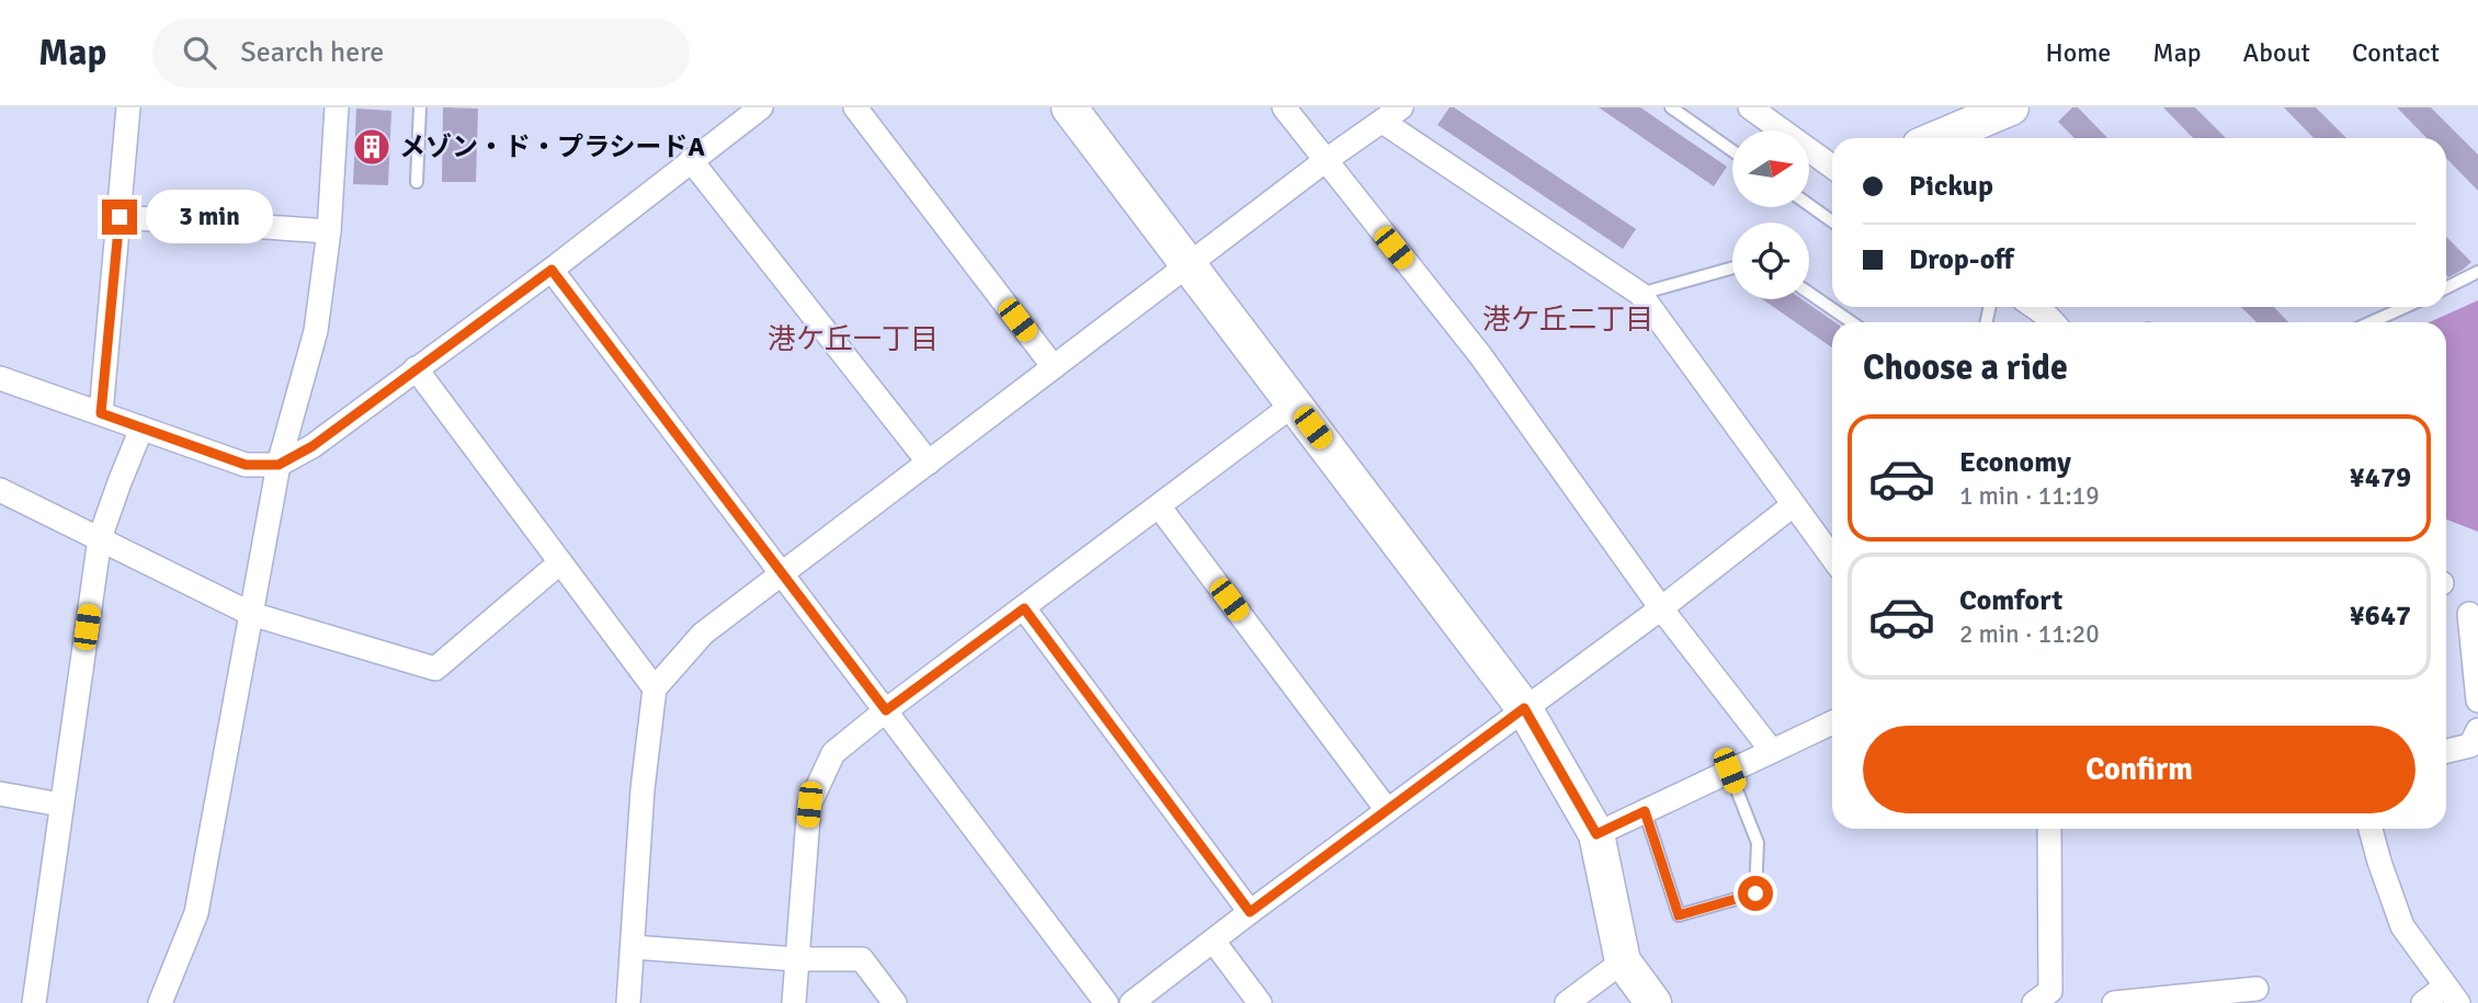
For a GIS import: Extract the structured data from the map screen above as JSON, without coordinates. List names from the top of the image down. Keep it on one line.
{"districts":["港ケ丘二丁目","港ケ丘一丁目"],"places":{"building":["メゾン・ド・プラシードA"]},"north":"right","page":{"header":"Map","search":"Search here","nav":["Home","Map","About","Contact"],"banner":["Pickup","Drop-off"],"bubble":"3 min","heading":"Choose a ride","list":[{"name":"Economy","note":"1 min · 11:19","value":"¥479"},{"name":"Comfort","note":"2 min · 11:20","value":"¥647"}],"buttons":"Confirm"}}
